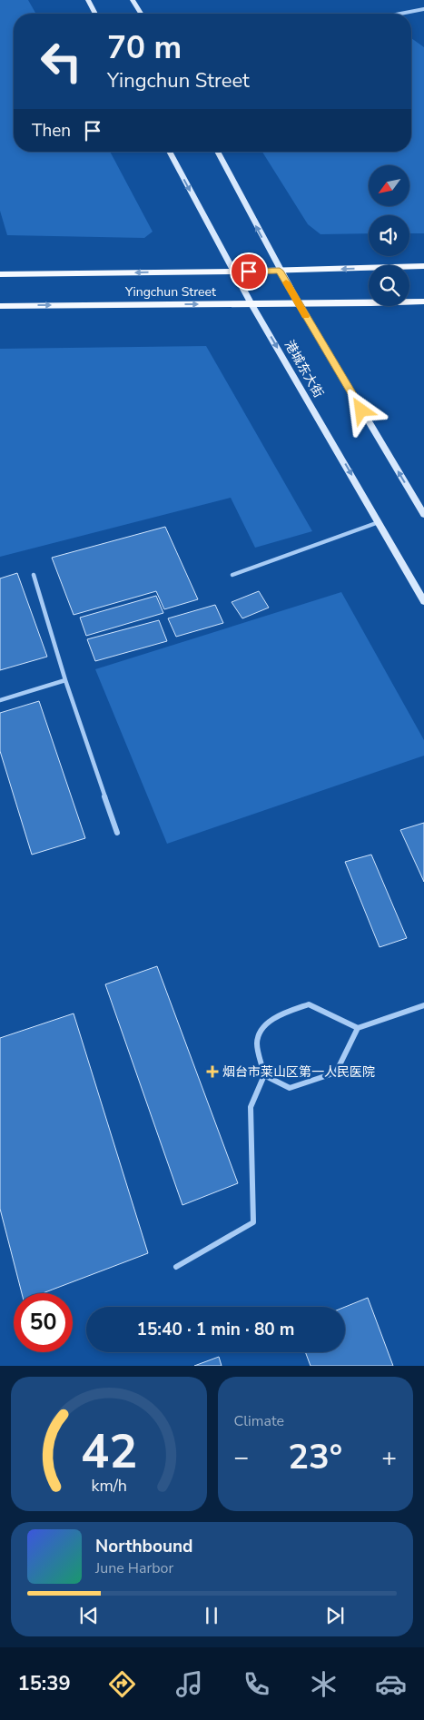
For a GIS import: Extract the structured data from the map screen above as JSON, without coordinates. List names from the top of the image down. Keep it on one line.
{"streets":{"main road":["Yingchun Street","港城东大街"]},"crossings":[["Yingchun Street","港城东大街"]],"places":{"health":["烟台市莱山区第一人民医院"]},"north":"bottom left","page":{"turn":["70 m","Yingchun Street"],"then":"Then","limit":"50","trip":"15:40 · 1 min · 80 m","tile":"Climate","heat":["−","23°","+"],"song":["Northbound","June Harbor"],"tabs":"15:39","gauge":["42","km/h"]}}
